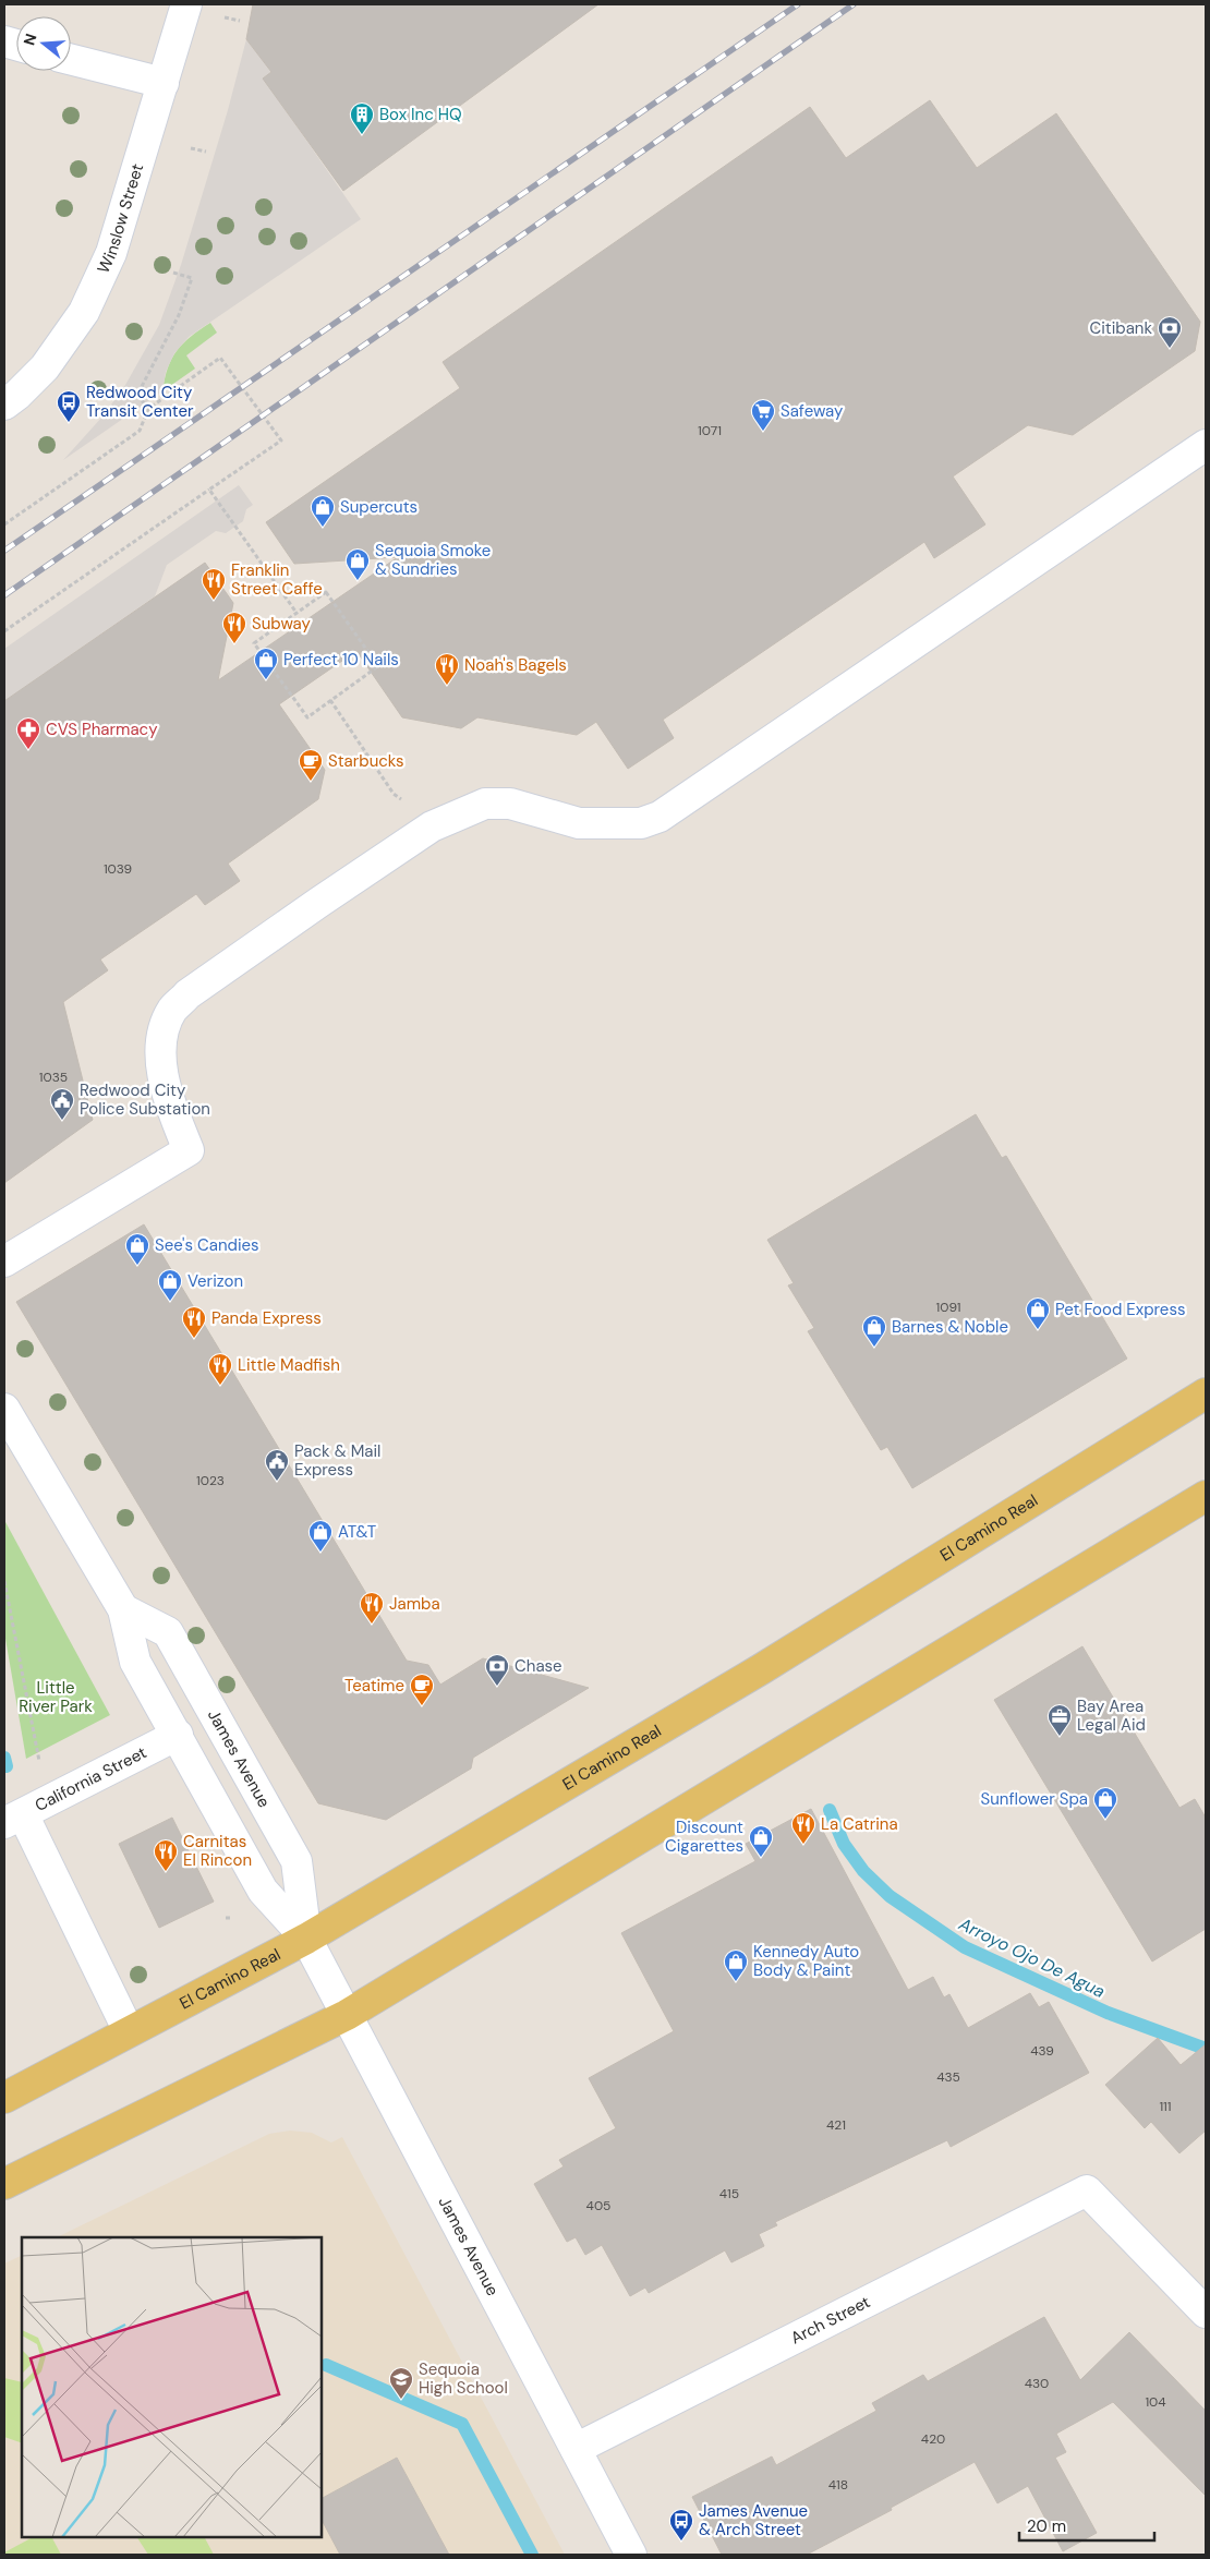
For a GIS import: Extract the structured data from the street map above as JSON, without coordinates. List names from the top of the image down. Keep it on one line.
{"streets":{"main road":["El Camino Real"],"street":["Winslow Street","James Avenue","California Street","Arch Street"]},"crossings":[["El Camino Real","James Avenue"],["James Avenue","California Street"],["James Avenue","Arch Street"]],"water":["Arroyo Ojo De Agua"],"parks":["Little River Park"],"places":{"building":["Box Inc HQ"],"bank":["Citibank","Chase"],"bus stop":["Redwood City Transit Center","James Avenue & Arch Street"],"supermarket":["Safeway"],"shop":["Supercuts","Sequoia Smoke & Sundries","Perfect 10 Nails","See's Candies","Verizon","Pet Food Express","Barnes & Noble","AT&T","Sunflower Spa","Discount Cigarettes","Kennedy Auto Body & Paint"],"restaurant":["Franklin Street Caffe","Subway","Noah's Bagels","Panda Express","Little Madfish","Jamba","La Catrina","Carnitas El Rincon"],"pharmacy":["CVS Pharmacy"],"cafe":["Starbucks","Teatime"],"public building":["Redwood City Police Substation","Pack & Mail Express"],"office":["Bay Area Legal Aid"],"school or university":["Sequoia High School"]},"house_numbers":["1071","1039","1035","1091","1023","439","435","111","421","415","405","430","104","420","418"],"scale_bar":"20 m","north":"left"}
